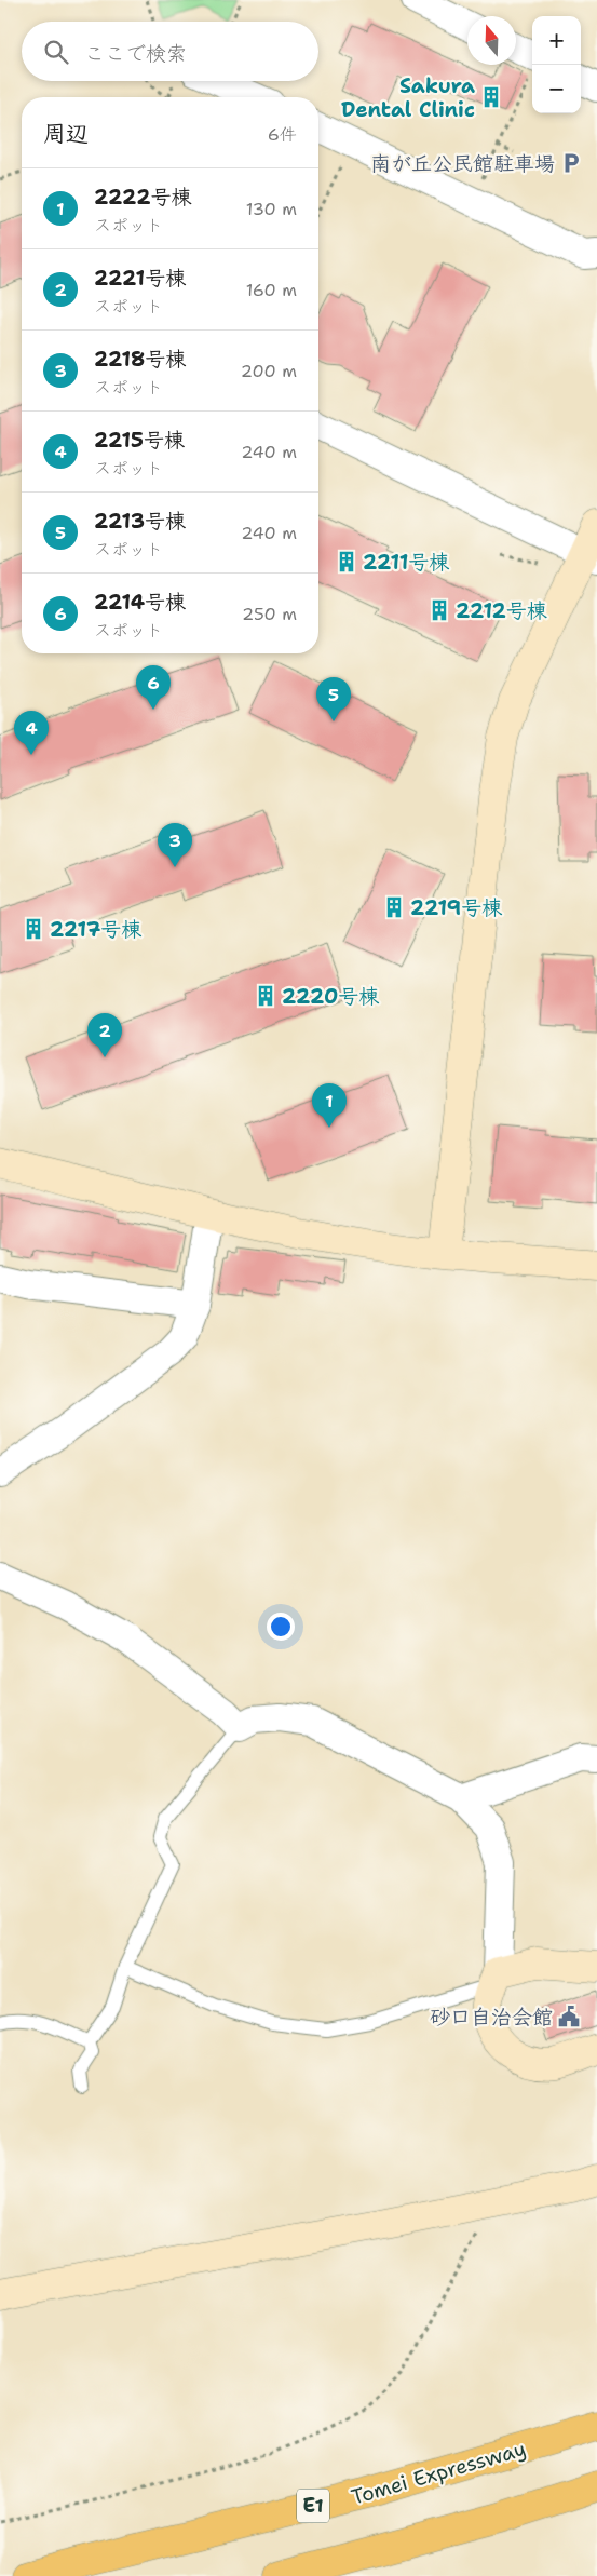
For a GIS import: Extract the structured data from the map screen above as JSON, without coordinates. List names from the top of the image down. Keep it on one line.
{"streets":{"highway":["Tomei Expressway","E1"]},"places":{"building":["Sakura Dental Clinic","2211号棟","2212号棟","2219号棟","2217号棟","2220号棟"],"parking":["南が丘公民館駐車場"],"public building":["砂口自治会館"]},"north":"top","page":{"map_buttons":["+","−"],"search":"ここで検索","heading":["周辺","6件"],"list":[{"mark":"1","name":"2222号棟","note":"スポット","value":"130 m"},{"mark":"2","name":"2221号棟","note":"スポット","value":"160 m"},{"mark":"3","name":"2218号棟","note":"スポット","value":"200 m"},{"mark":"4","name":"2215号棟","note":"スポット","value":"240 m"},{"mark":"5","name":"2213号棟","note":"スポット","value":"240 m"},{"mark":"6","name":"2214号棟","note":"スポット","value":"250 m"}],"pins":["6","5","4","3","2","1"]}}
